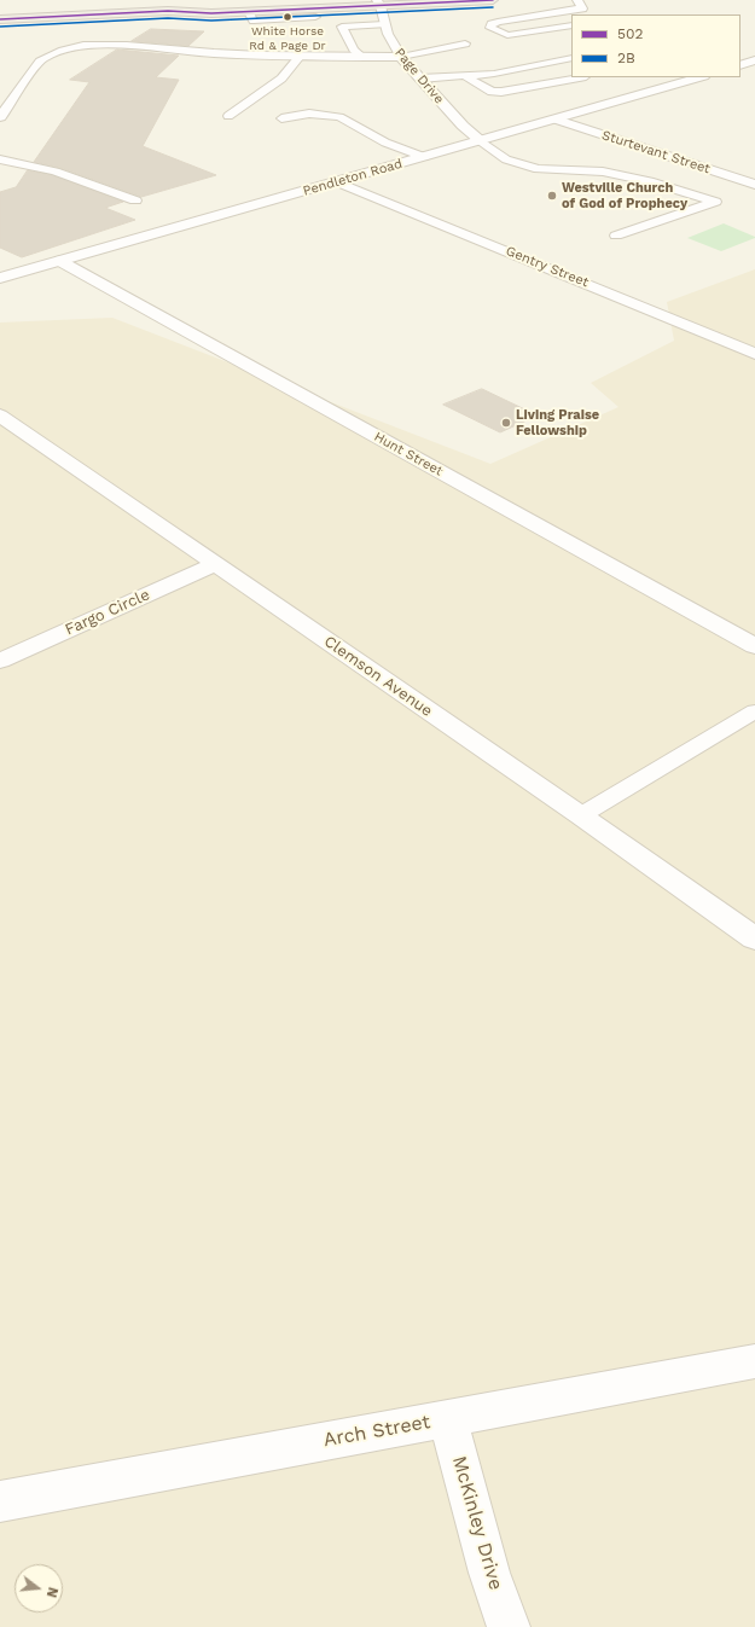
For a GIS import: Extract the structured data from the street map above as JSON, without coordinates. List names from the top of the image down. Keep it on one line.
{"streets":{"street":["Page Drive","Sturtevant Street","Pendleton Road","Gentry Street","Hunt Street","Fargo Circle","Clemson Avenue","Arch Street","McKinley Drive"]},"crossings":[["Page Drive","Pendleton Road"],["Sturtevant Street","Pendleton Road"],["Pendleton Road","Gentry Street"],["Pendleton Road","Hunt Street"],["Fargo Circle","Clemson Avenue"],["Arch Street","McKinley Drive"]],"places":["White Horse Rd & Page Dr","Westville Church of God of Prophecy","Living Praise Fellowship"],"lines":["transit line 502","transit line 2B"],"legend":["502","2B"],"north":"right"}
